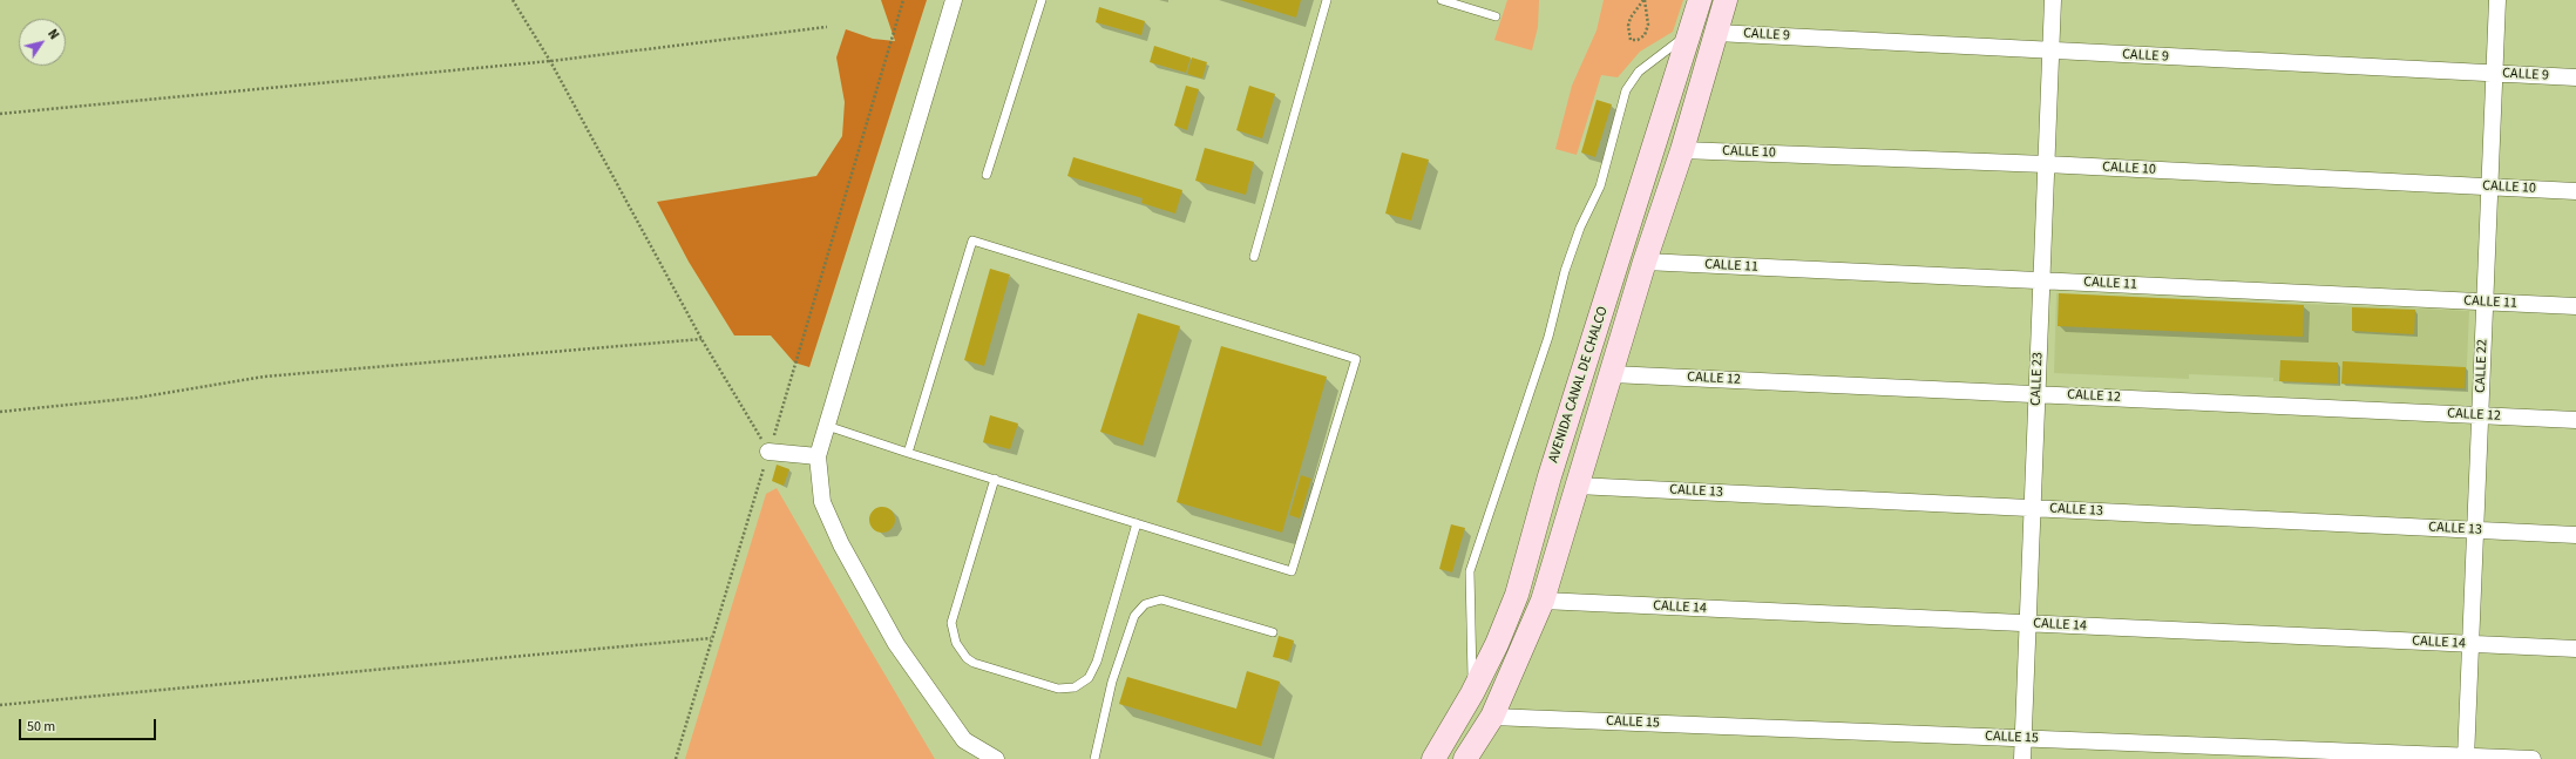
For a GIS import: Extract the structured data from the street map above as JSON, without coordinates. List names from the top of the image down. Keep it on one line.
{"streets":{"main road":["AVENIDA CANAL DE CHALCO"],"street":["CALLE 9","CALLE 10","CALLE 11","CALLE 22","CALLE 12","CALLE 23","CALLE 13","CALLE 14","CALLE 15"]},"crossings":[["CALLE 9","CALLE 22"],["CALLE 9","CALLE 23"],["CALLE 9","AVENIDA CANAL DE CHALCO"],["CALLE 10","CALLE 22"],["CALLE 10","CALLE 23"],["CALLE 10","AVENIDA CANAL DE CHALCO"],["CALLE 11","CALLE 22"],["CALLE 11","CALLE 23"],["CALLE 11","AVENIDA CANAL DE CHALCO"],["CALLE 22","CALLE 12"],["CALLE 22","CALLE 13"],["CALLE 22","CALLE 14"],["CALLE 22","CALLE 15"],["CALLE 12","CALLE 23"],["CALLE 12","AVENIDA CANAL DE CHALCO"],["CALLE 23","CALLE 13"],["CALLE 23","CALLE 14"],["CALLE 23","CALLE 15"],["AVENIDA CANAL DE CHALCO","CALLE 13"],["AVENIDA CANAL DE CHALCO","CALLE 14"],["AVENIDA CANAL DE CHALCO","CALLE 15"]],"scale_bar":"50 m","north":"top right"}
